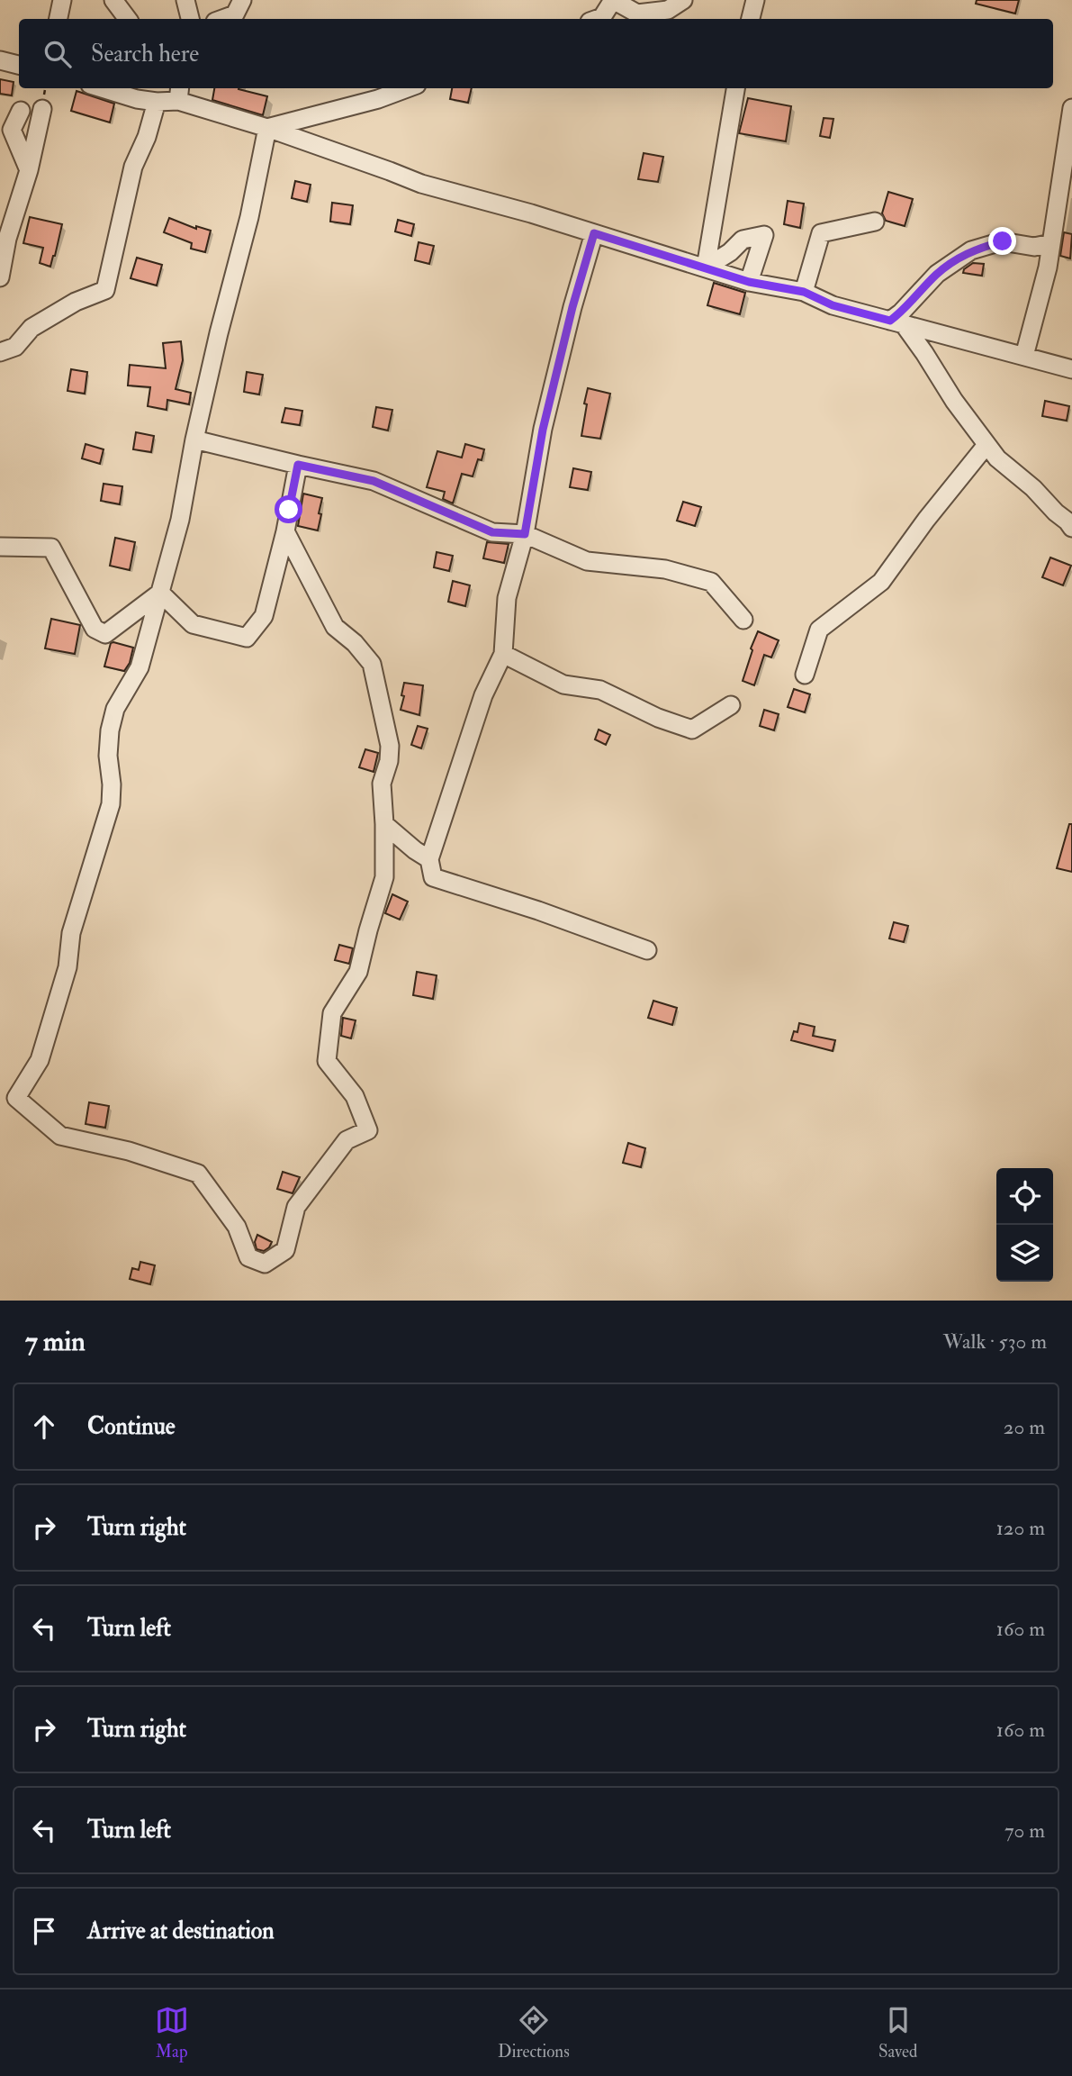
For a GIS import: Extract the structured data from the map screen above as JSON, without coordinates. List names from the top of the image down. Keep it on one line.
{"page":{"search":"Search here","heading":["7 min","Walk · 530 m"],"list":[["Continue","20 m"],["Turn right","120 m"],["Turn left","160 m"],["Turn right","160 m"],["Turn left","70 m"],"Arrive at destination"],"nav":["Map","Directions","Saved"]}}
